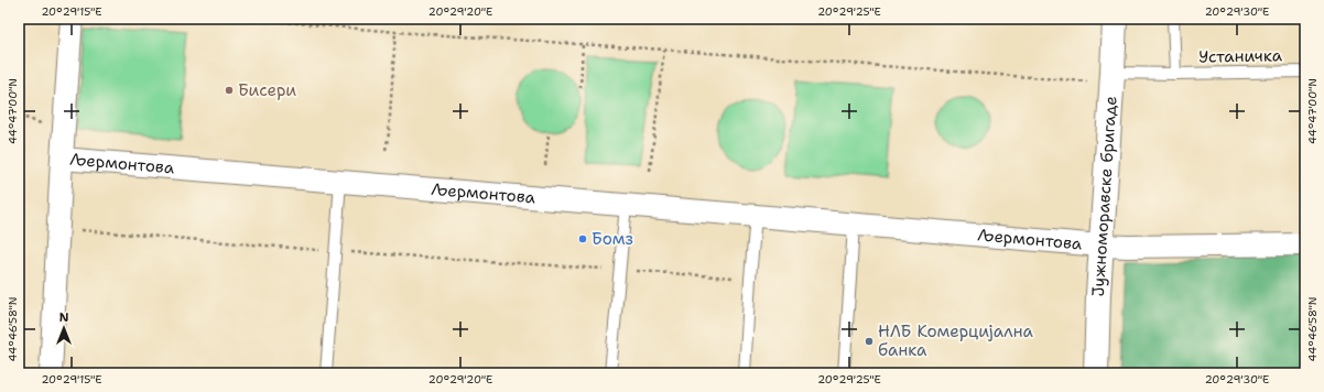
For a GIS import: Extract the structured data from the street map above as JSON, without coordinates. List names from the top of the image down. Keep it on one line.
{"streets":{"street":["Љермонтова","Јужноморавске бригаде"],"lane":["Устаничка"]},"crossings":[["Устаничка","Јужноморавске бригаде"],["Љермонтова","Јужноморавске бригаде"]],"places":["Бисери","Бомз","НЛБ Комерцијална банка"],"north":"top","coordinates":["20°29'15\"E","20°29'20\"E","20°29'25\"E","20°29'30\"E","44°47'00\"N","44°46'58\"N"]}
